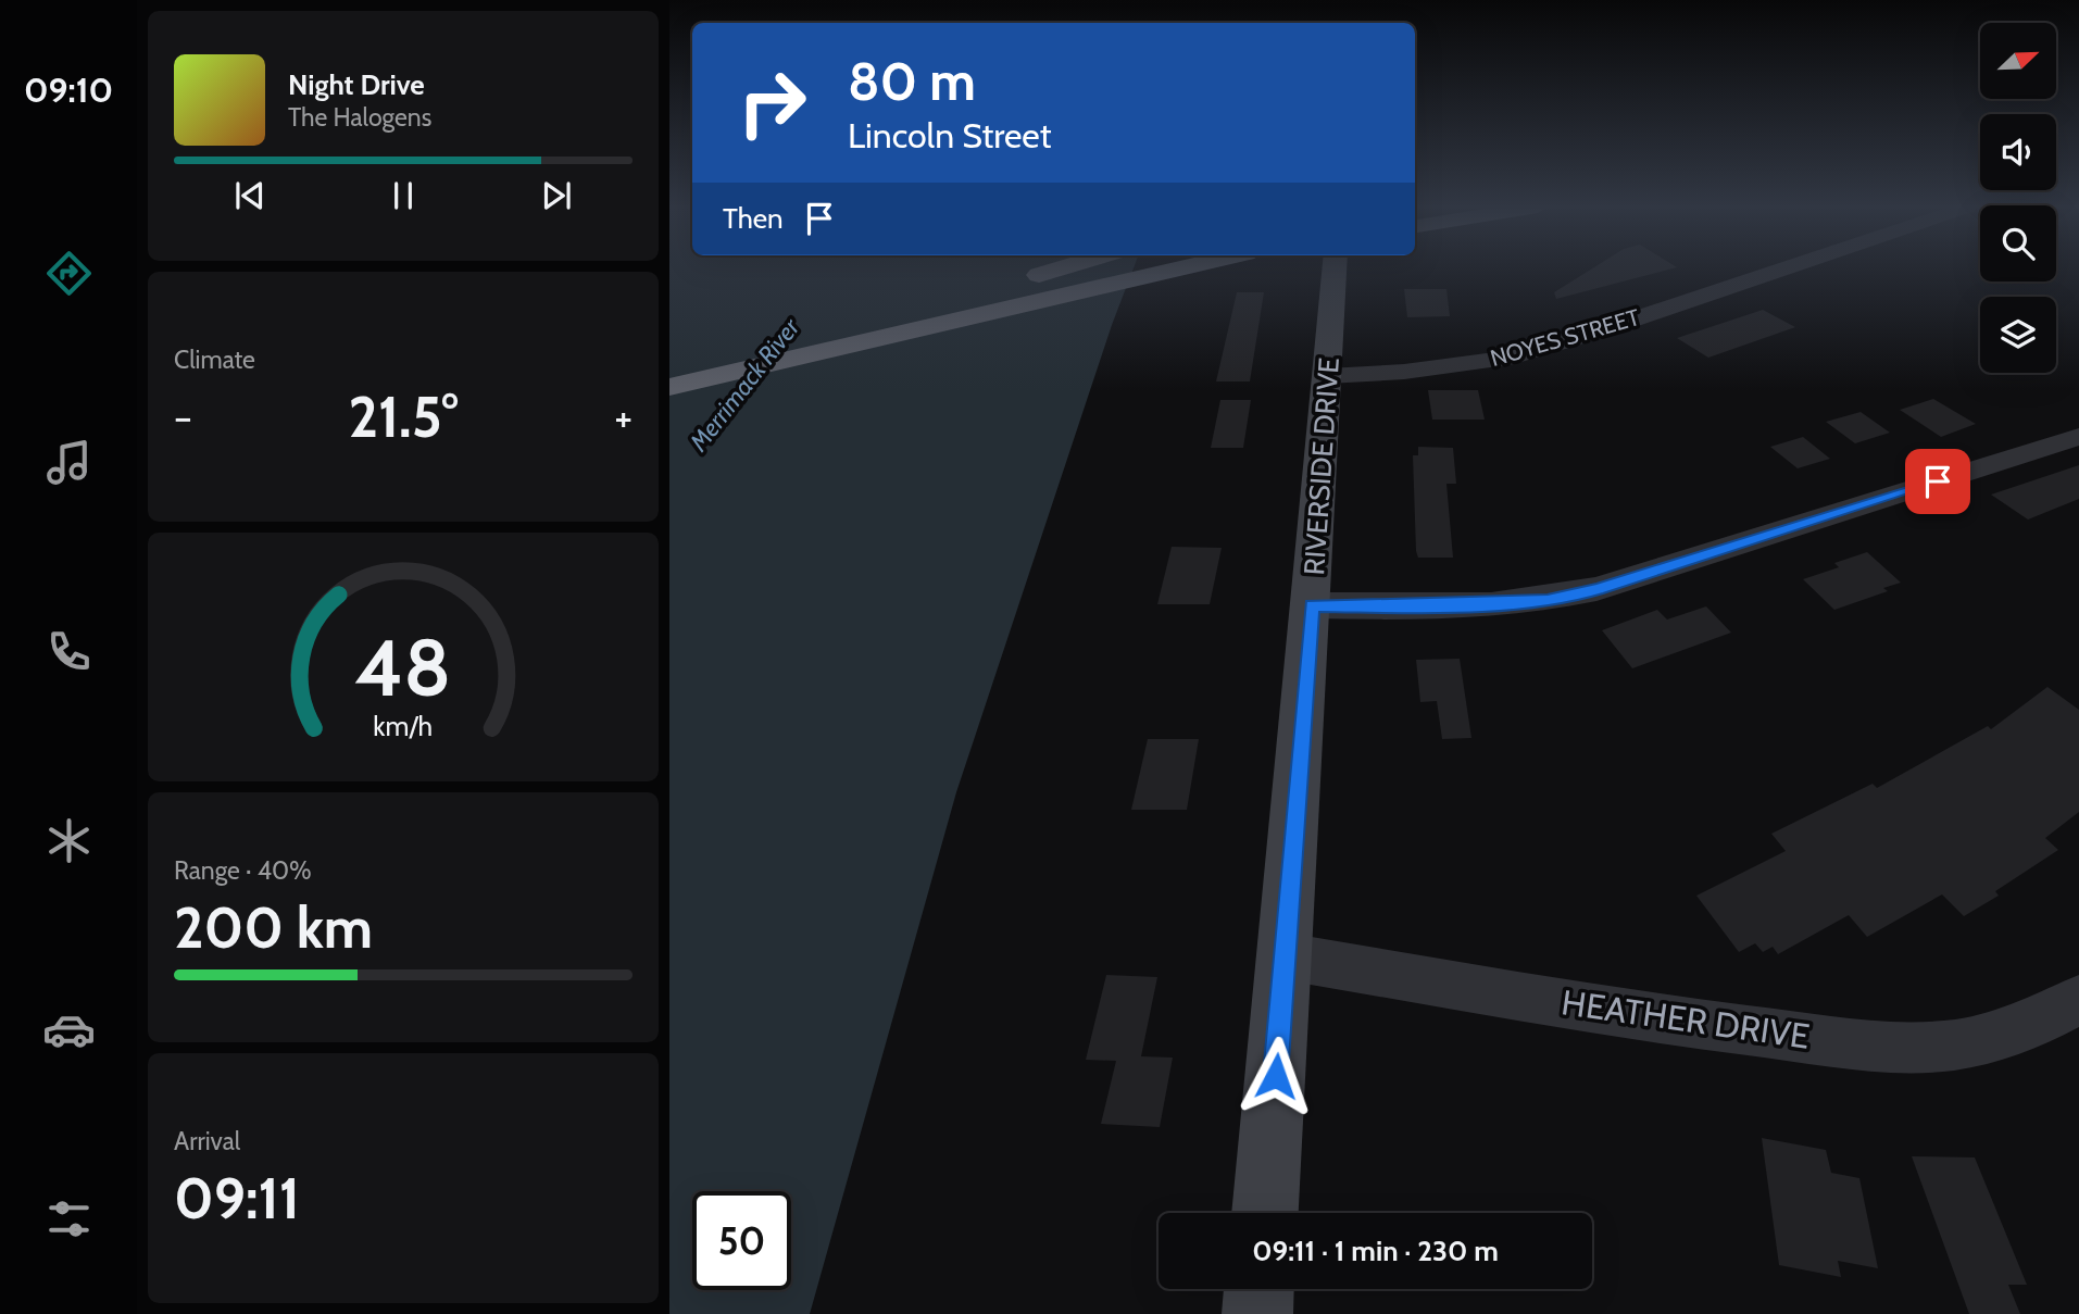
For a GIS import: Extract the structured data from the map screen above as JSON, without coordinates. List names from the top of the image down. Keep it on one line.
{"streets":{"main road":["RIVERSIDE DRIVE"],"street":["NOYES STREET","HEATHER DRIVE"]},"crossings":[["NOYES STREET","RIVERSIDE DRIVE"],["RIVERSIDE DRIVE","HEATHER DRIVE"]],"water":["Merrimack River"],"north":"top right","page":{"tabs":"09:10","turn":["80 m","Lincoln Street"],"song":["Night Drive","The Halogens"],"then":"Then","tile":["Climate",["Range · 40%","200 km"],["Arrival","09:11"]],"heat":["−","21.5°","+"],"limit":"50","trip":"09:11 · 1 min · 230 m","gauge":["48","km/h"]}}
